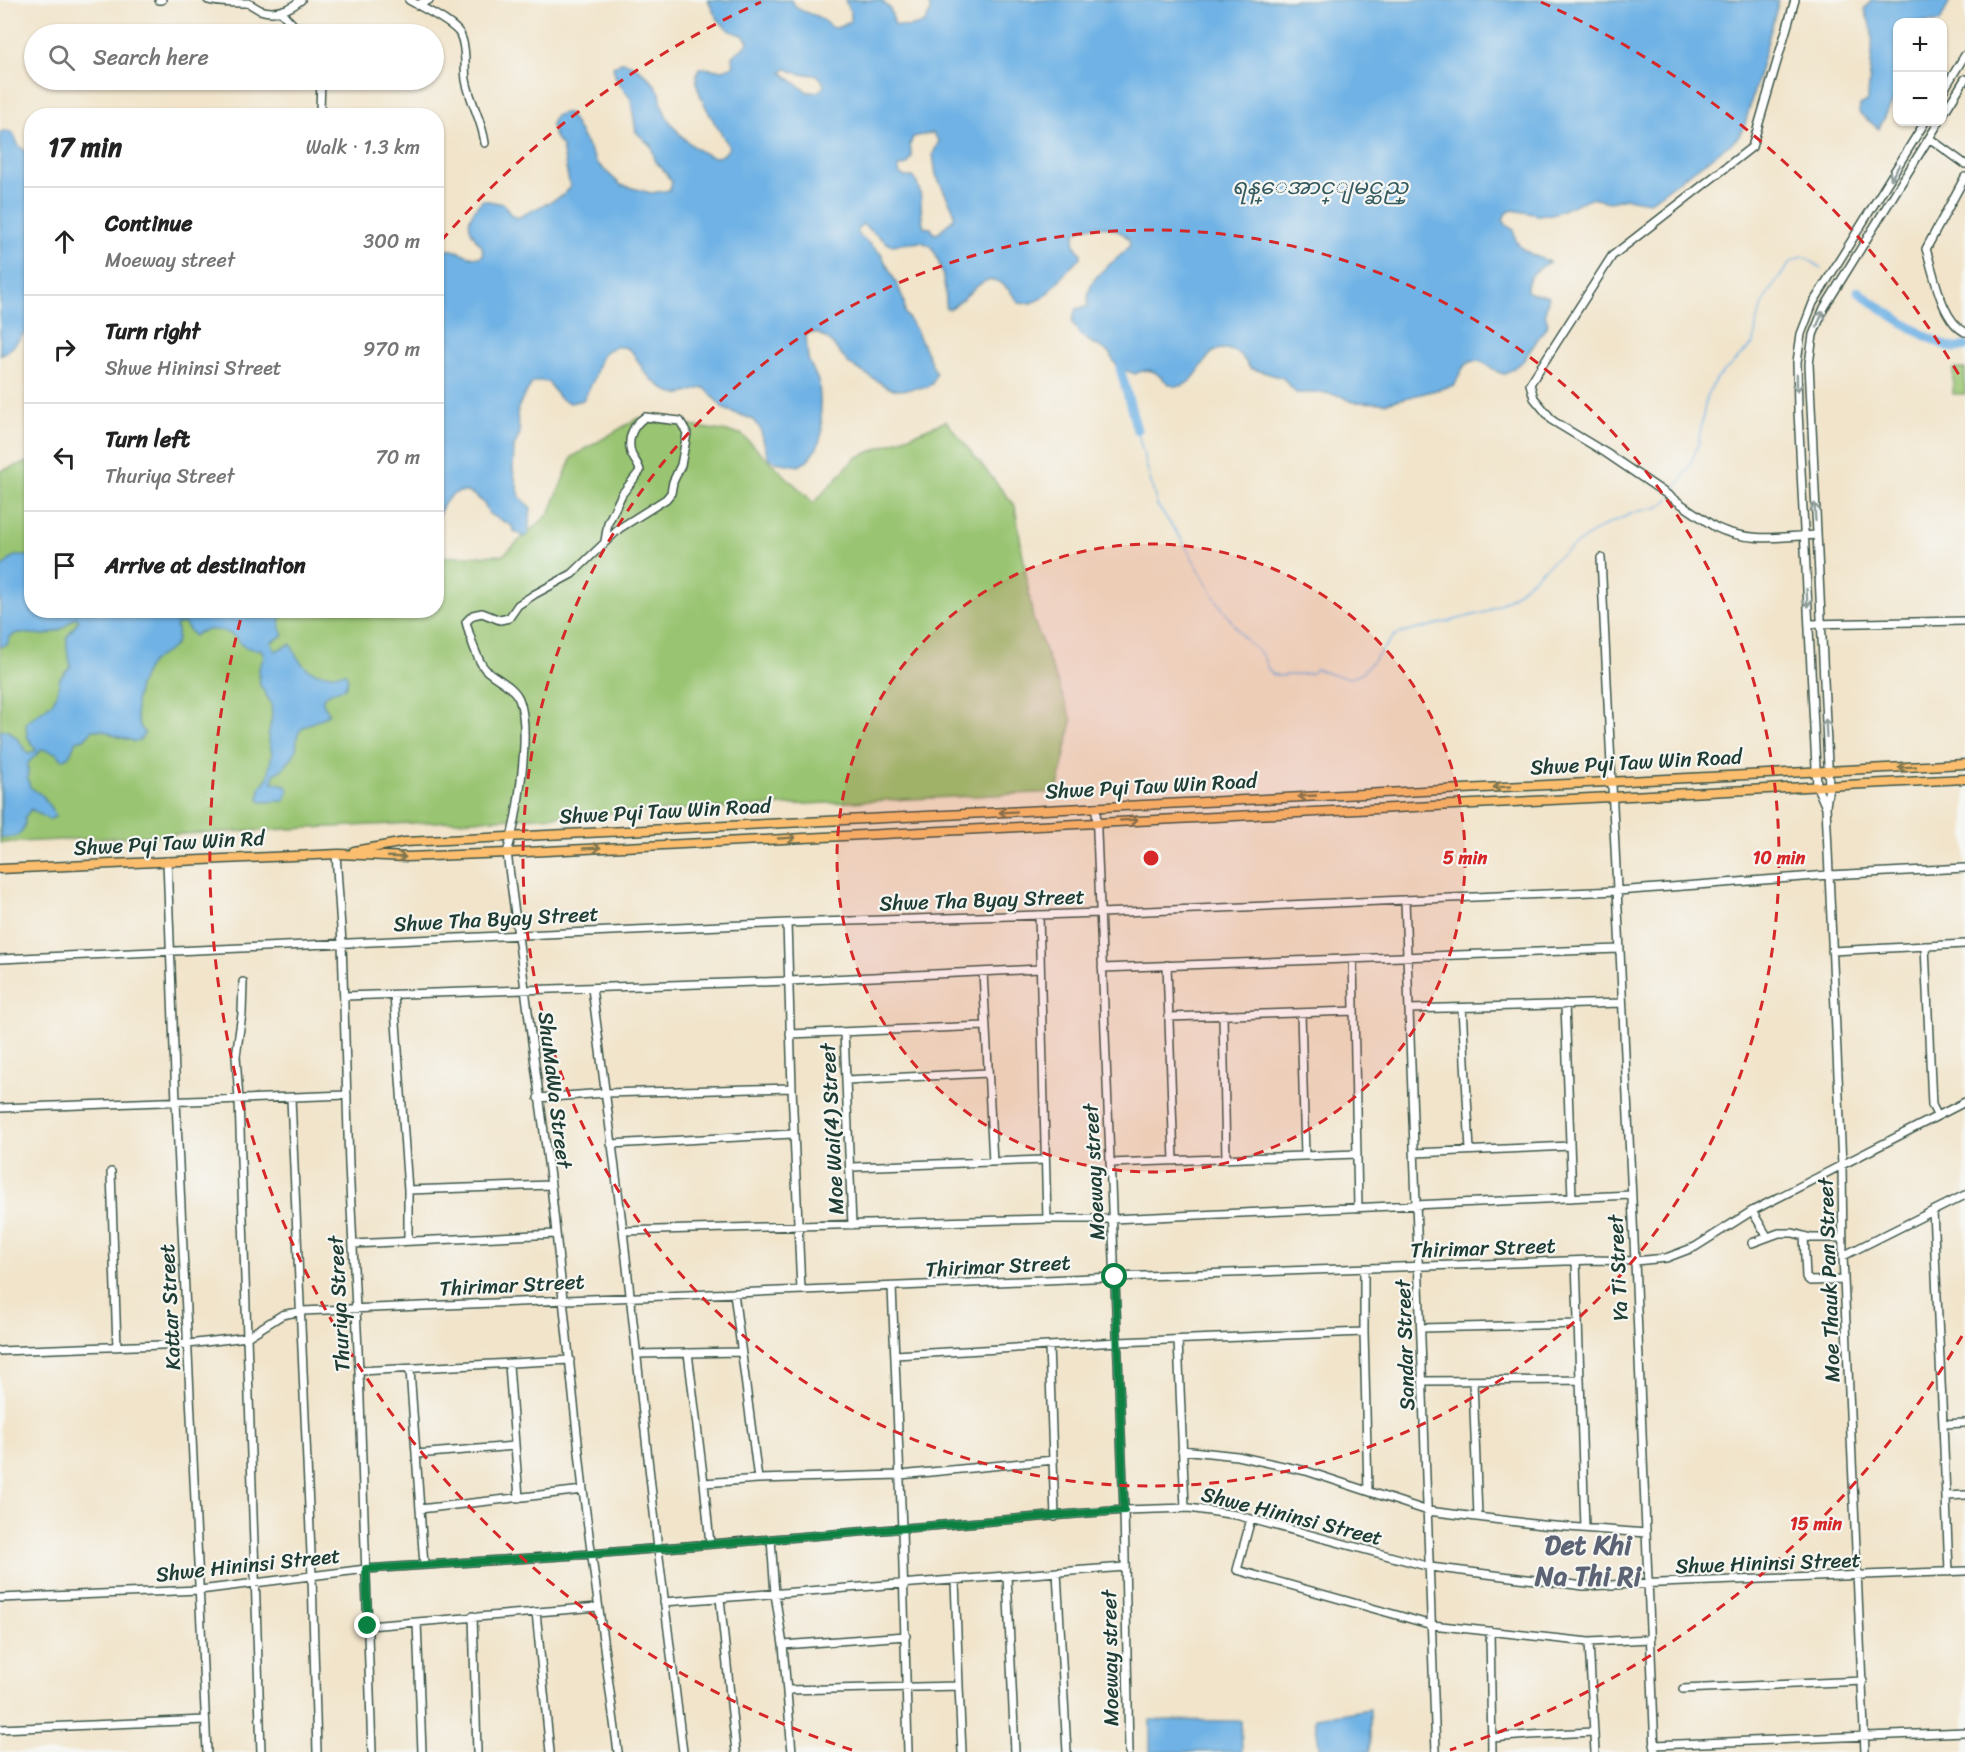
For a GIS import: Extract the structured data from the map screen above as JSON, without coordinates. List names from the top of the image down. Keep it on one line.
{"streets":{"main road":["Shwe Pyi Taw Win Road","Shwe Pyi Taw Win Rd"],"street":["Shwe Tha Byay Street","ShuMaWa Street","Moe Wai(4) Street","Moeway street","Thirimar Street","Ya Ti Street","Moe Thauk Pan Street","Thuriya Street","Kattar Street","Sandar Street","Shwe Hininsi Street"]},"crossings":[["Shwe Pyi Taw Win Road","Shwe Pyi Taw Win Rd"],["Shwe Pyi Taw Win Road","ShuMaWa Street"],["Shwe Pyi Taw Win Road","Moeway street"],["Shwe Pyi Taw Win Road","Ya Ti Street"],["Shwe Pyi Taw Win Road","Thuriya Street"],["Shwe Pyi Taw Win Rd","Thuriya Street"],["Shwe Pyi Taw Win Rd","Kattar Street"],["Shwe Tha Byay Street","ShuMaWa Street"],["Shwe Tha Byay Street","Moeway street"],["Shwe Tha Byay Street","Ya Ti Street"],["Shwe Tha Byay Street","Moe Thauk Pan Street"],["Shwe Tha Byay Street","Thuriya Street"],["Shwe Tha Byay Street","Kattar Street"],["Shwe Tha Byay Street","Sandar Street"],["ShuMaWa Street","Thirimar Street"],["ShuMaWa Street","Shwe Hininsi Street"],["Moeway street","Thirimar Street"],["Moeway street","Shwe Hininsi Street"],["Thirimar Street","Ya Ti Street"],["Thirimar Street","Moe Thauk Pan Street"],["Thirimar Street","Thuriya Street"],["Thirimar Street","Kattar Street"],["Thirimar Street","Sandar Street"],["Ya Ti Street","Shwe Hininsi Street"],["Moe Thauk Pan Street","Shwe Hininsi Street"],["Thuriya Street","Shwe Hininsi Street"],["Kattar Street","Shwe Hininsi Street"],["Sandar Street","Shwe Hininsi Street"]],"districts":["Det Khi Na Thi Ri"],"water":["ရန္ေအာင္ျမင္ဆည္"],"page":{"map_buttons":["+","−"],"search":"Search here","heading":["17 min","Walk · 1.3 km"],"list":[["Continue","Moeway street","300 m"],["Turn right","Shwe Hininsi Street","970 m"],["Turn left","Thuriya Street","70 m"],"Arrive at destination"]},"rings":["5 min","10 min","15 min"]}
